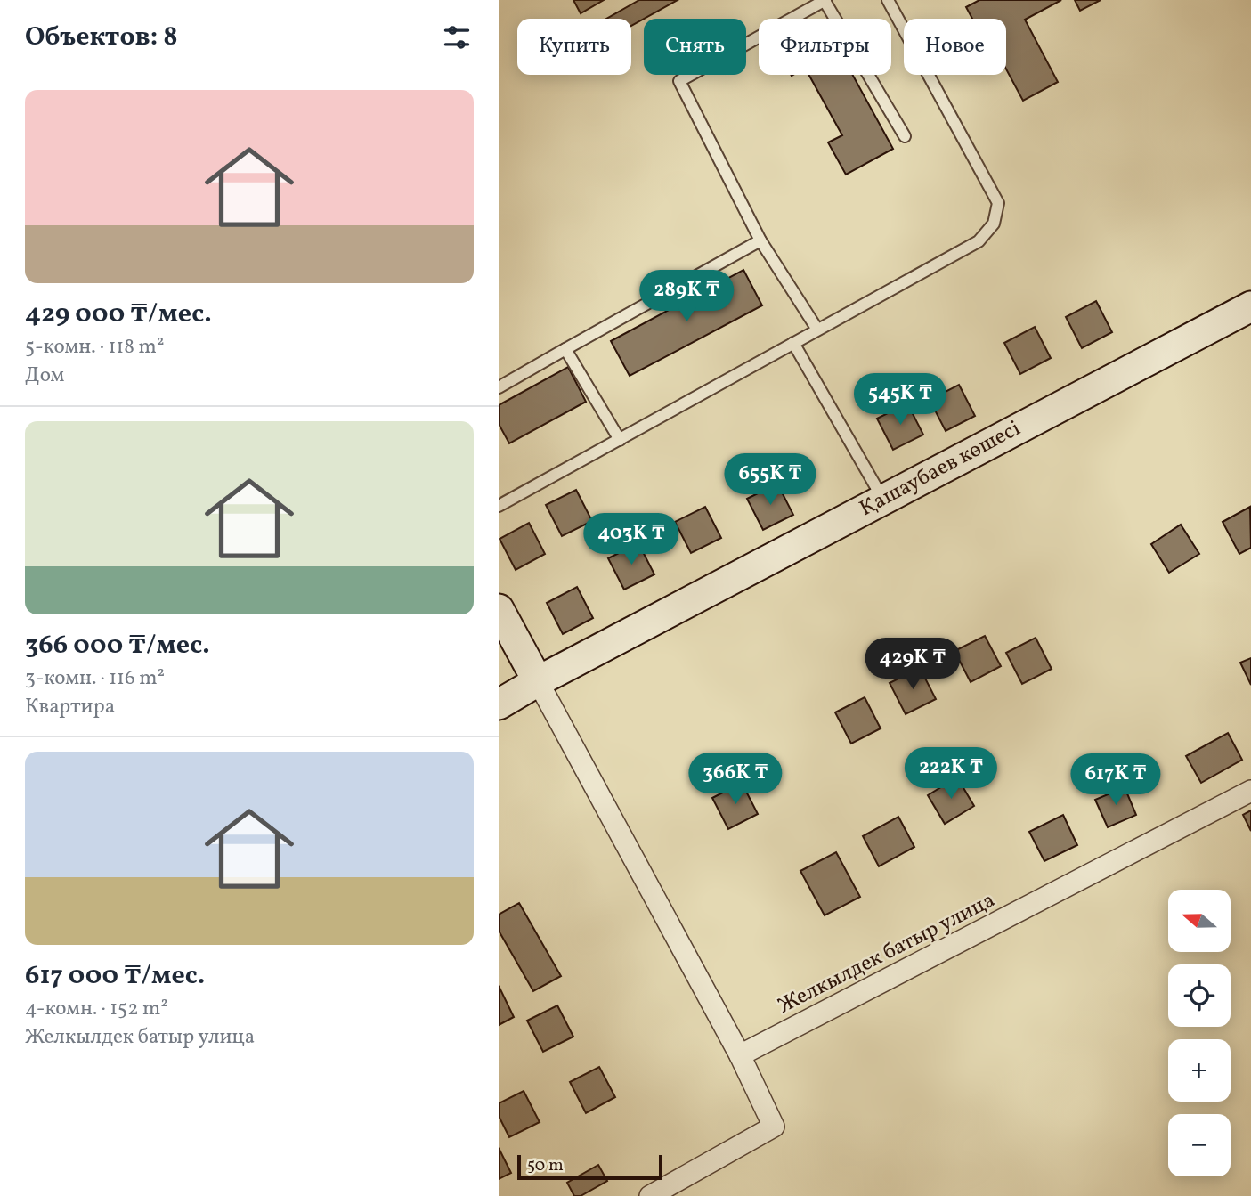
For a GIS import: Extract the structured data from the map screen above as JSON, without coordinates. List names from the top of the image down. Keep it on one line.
{"streets":{"street":["Қашаубаев көшесі","Желкылдек батыр улица"]},"scale_bar":"50 m","north":"left","page":{"heading":"Объектов: 8","chip":["Купить","Снять","Фильтры","Новое"],"list":[{"name":"429 000 ₸/мес.","note":"5-комн. · 118 m² · Дом"},{"name":"366 000 ₸/мес.","note":"3-комн. · 116 m² · Квартира"},{"name":"617 000 ₸/мес.","note":"4-комн. · 152 m² · Желкылдек батыр улица"}],"price":["289K ₸","545K ₸","655K ₸","403K ₸","429K ₸","222K ₸","366K ₸","617K ₸"],"map_buttons":["+","−"],"scale":"50 m"}}
